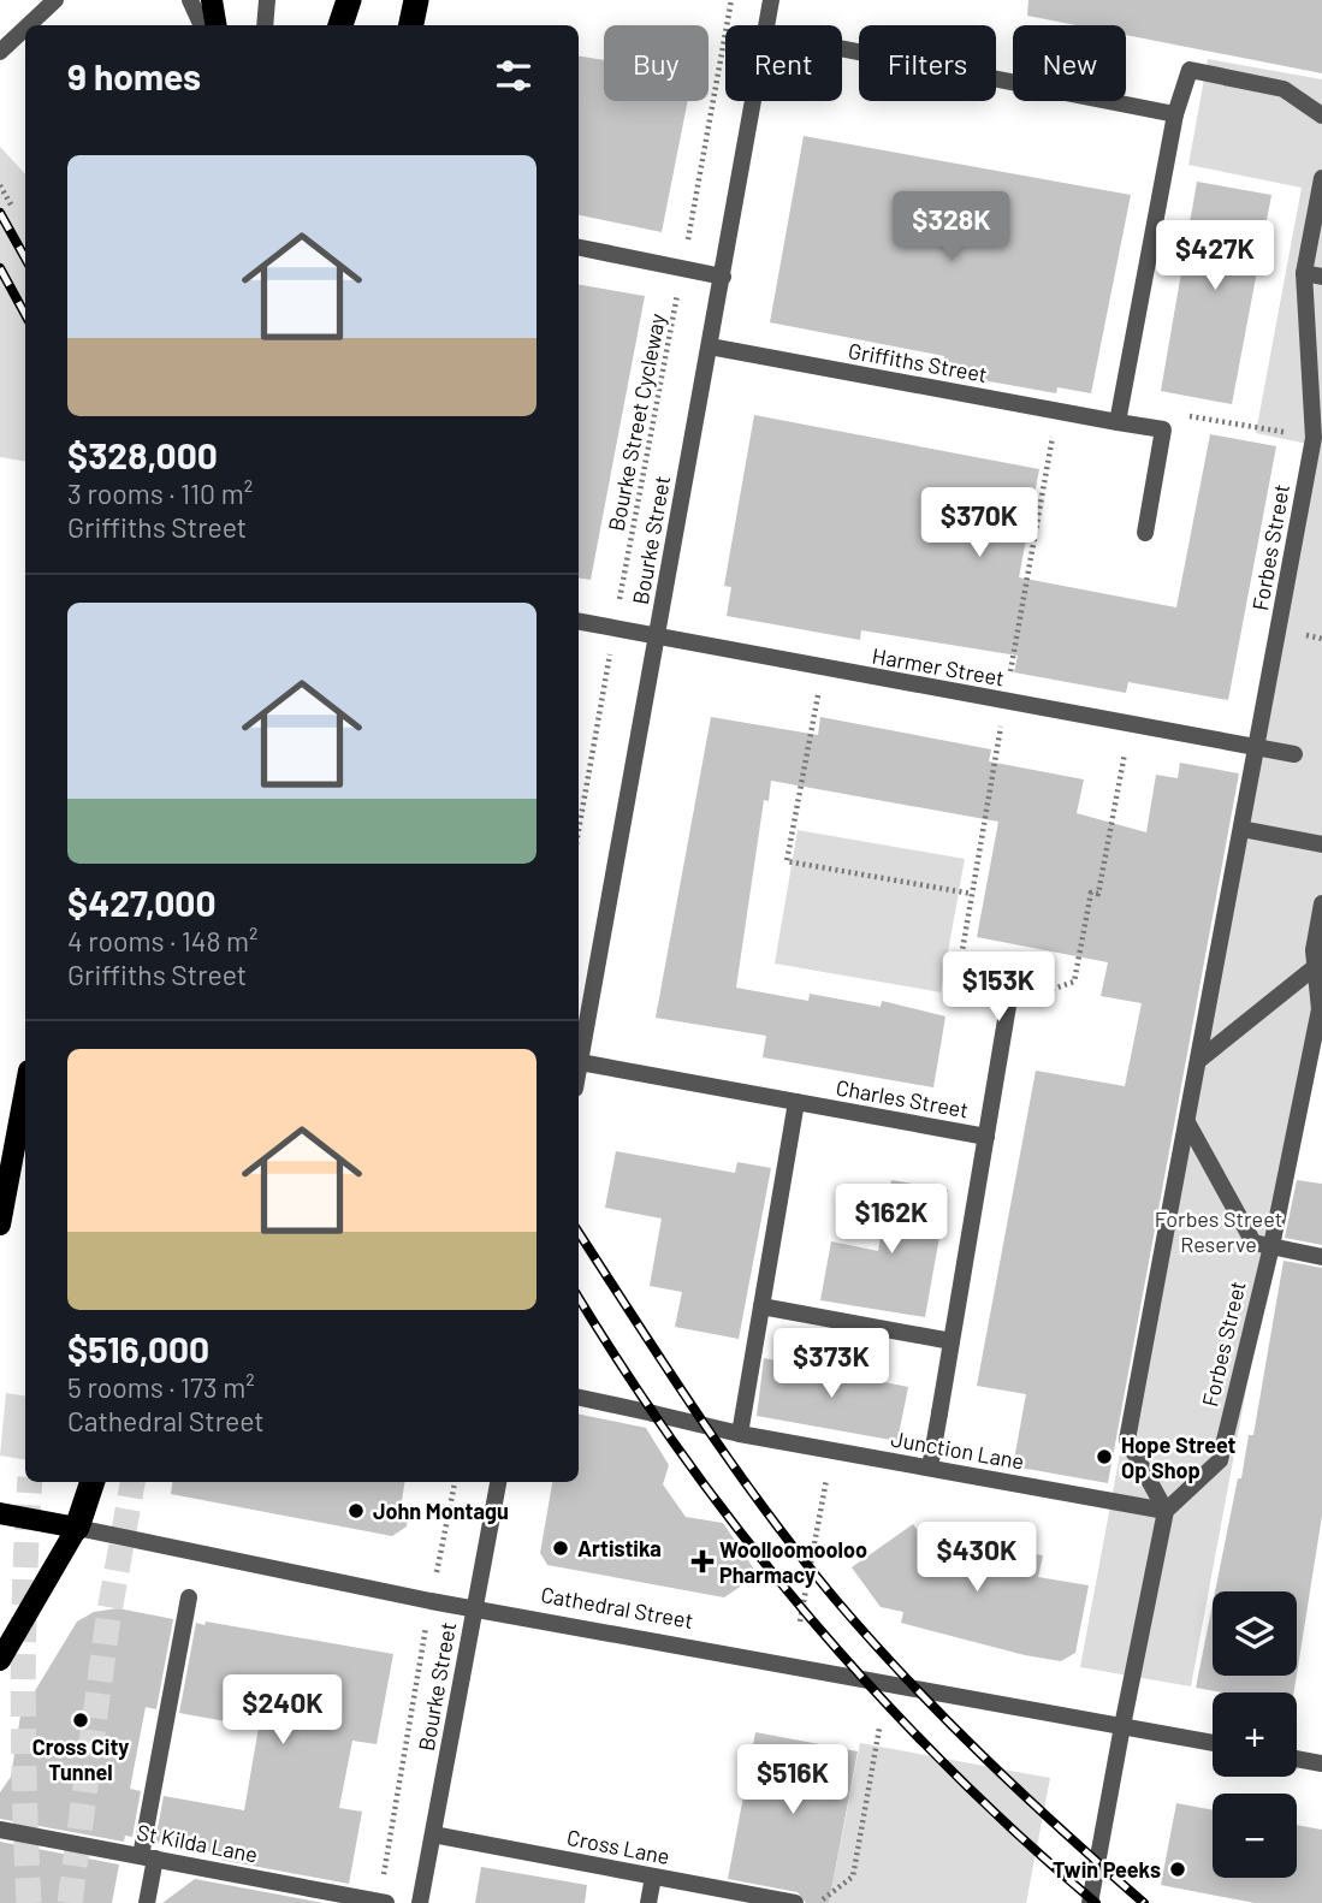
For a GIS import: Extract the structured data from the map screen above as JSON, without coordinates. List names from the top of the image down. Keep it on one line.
{"streets":{"main road":["Cathedral Street"],"street":["Griffiths Street","Bourke Street","Forbes Street","Harmer Street","Charles Street","Junction Lane","St Kilda Lane","Cross Lane"],"path":["Bourke Street Cycleway"]},"crossings":[["Griffiths Street","Bourke Street"],["Bourke Street Cycleway","Harmer Street"],["Bourke Street","Harmer Street"],["Bourke Street","Charles Street"],["Bourke Street","Cathedral Street"],["Bourke Street","Cross Lane"],["Forbes Street","Harmer Street"],["Forbes Street","Junction Lane"],["Charles Street","Junction Lane"]],"parks":["Forbes Street Reserve"],"places":{"other":["Hope Street Op Shop","John Montagu","Artistika","Cross City Tunnel","Twin Peeks"],"health":["Woolloomooloo Pharmacy"]},"page":{"chip":["Buy","Rent","Filters","New"],"heading":"9 homes","list":[{"name":"$328,000","note":"3 rooms · 110 m² · Griffiths Street"},{"name":"$427,000","note":"4 rooms · 148 m² · Griffiths Street"},{"name":"$516,000","note":"5 rooms · 173 m² · Cathedral Street"}],"price":["$328K","$427K","$370K","$153K","$162K","$373K","$430K","$240K","$516K"],"map_buttons":["+","−"]}}
